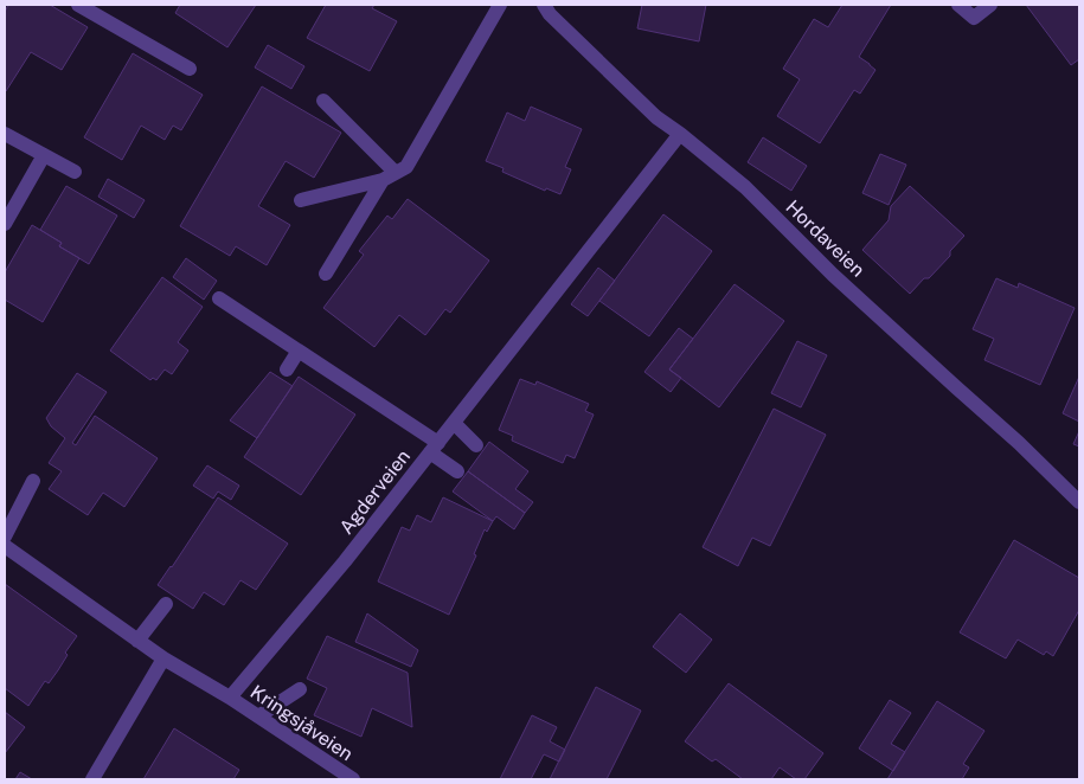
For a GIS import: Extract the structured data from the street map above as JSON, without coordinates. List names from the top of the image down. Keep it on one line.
{"streets":{"street":["Hordaveien","Agderveien","Kringsjåveien"]},"crossings":[["Hordaveien","Agderveien"],["Agderveien","Kringsjåveien"]]}
